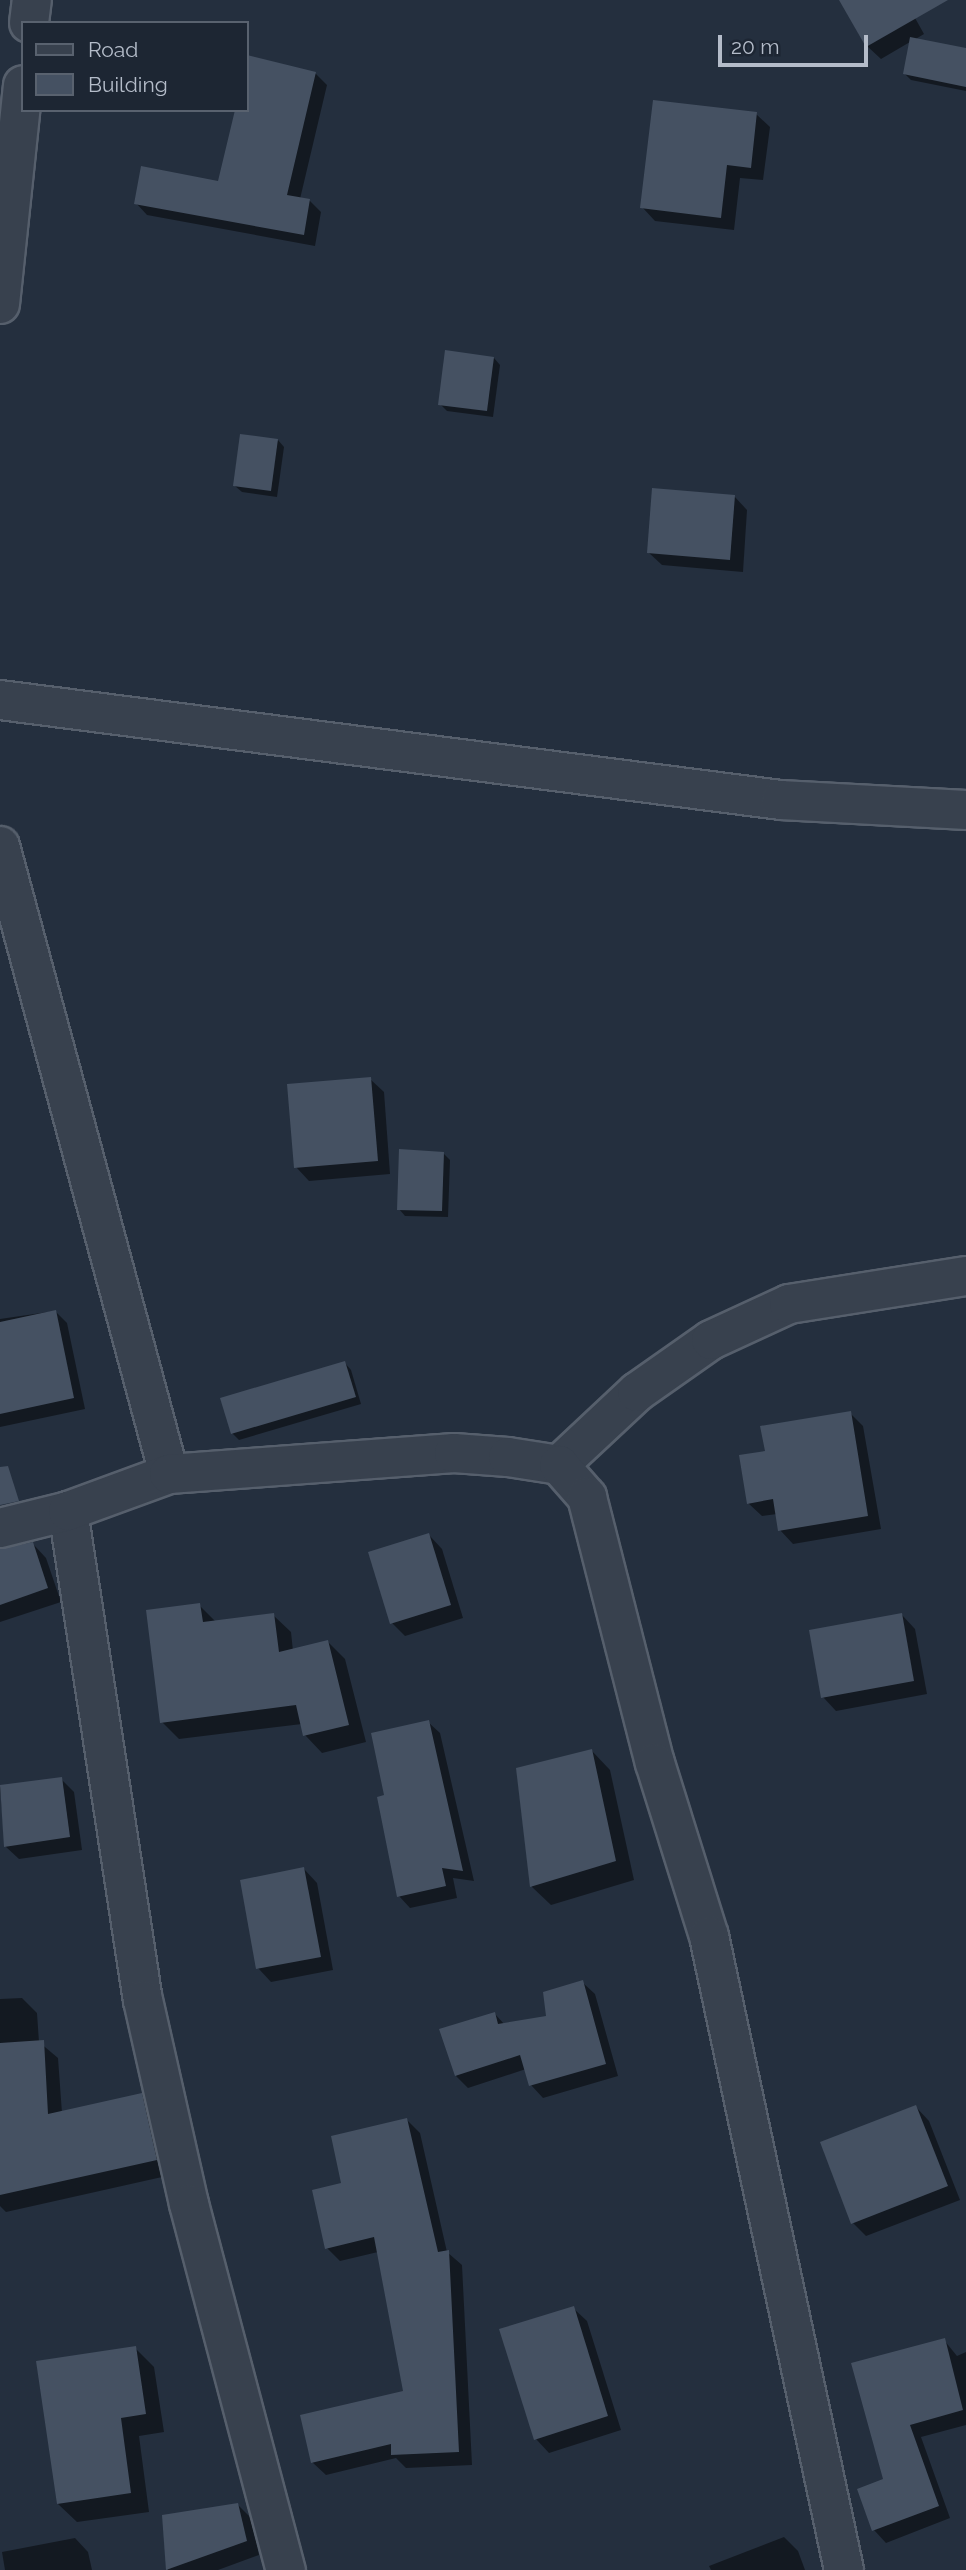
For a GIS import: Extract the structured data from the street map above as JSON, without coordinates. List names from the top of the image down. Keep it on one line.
{"legend":["Road","Building"],"scale_bar":"20 m"}
